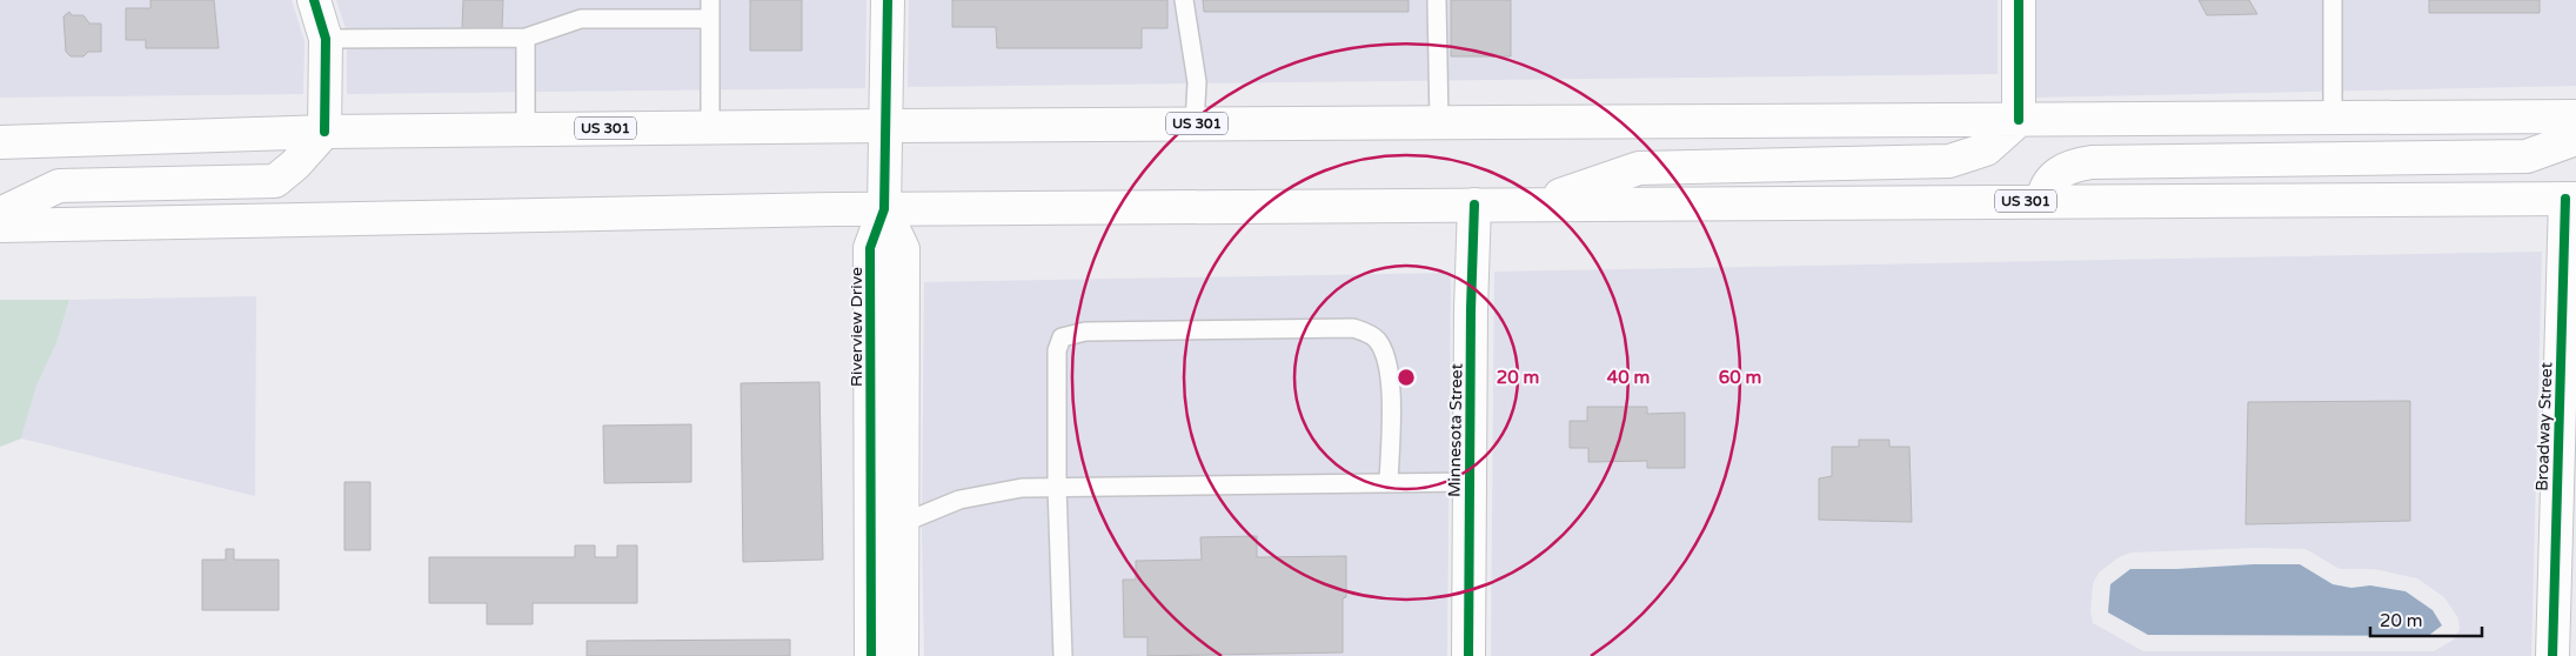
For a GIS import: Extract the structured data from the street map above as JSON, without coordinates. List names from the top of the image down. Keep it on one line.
{"streets":{"main road":["US 301","Riverview Drive","Broadway Street","Minnesota Street"]},"crossings":[["US 301","Riverview Drive"],["US 301","Broadway Street"],["US 301","Minnesota Street"]],"scale_bar":"20 m","rings":["20 m","40 m","60 m"]}
